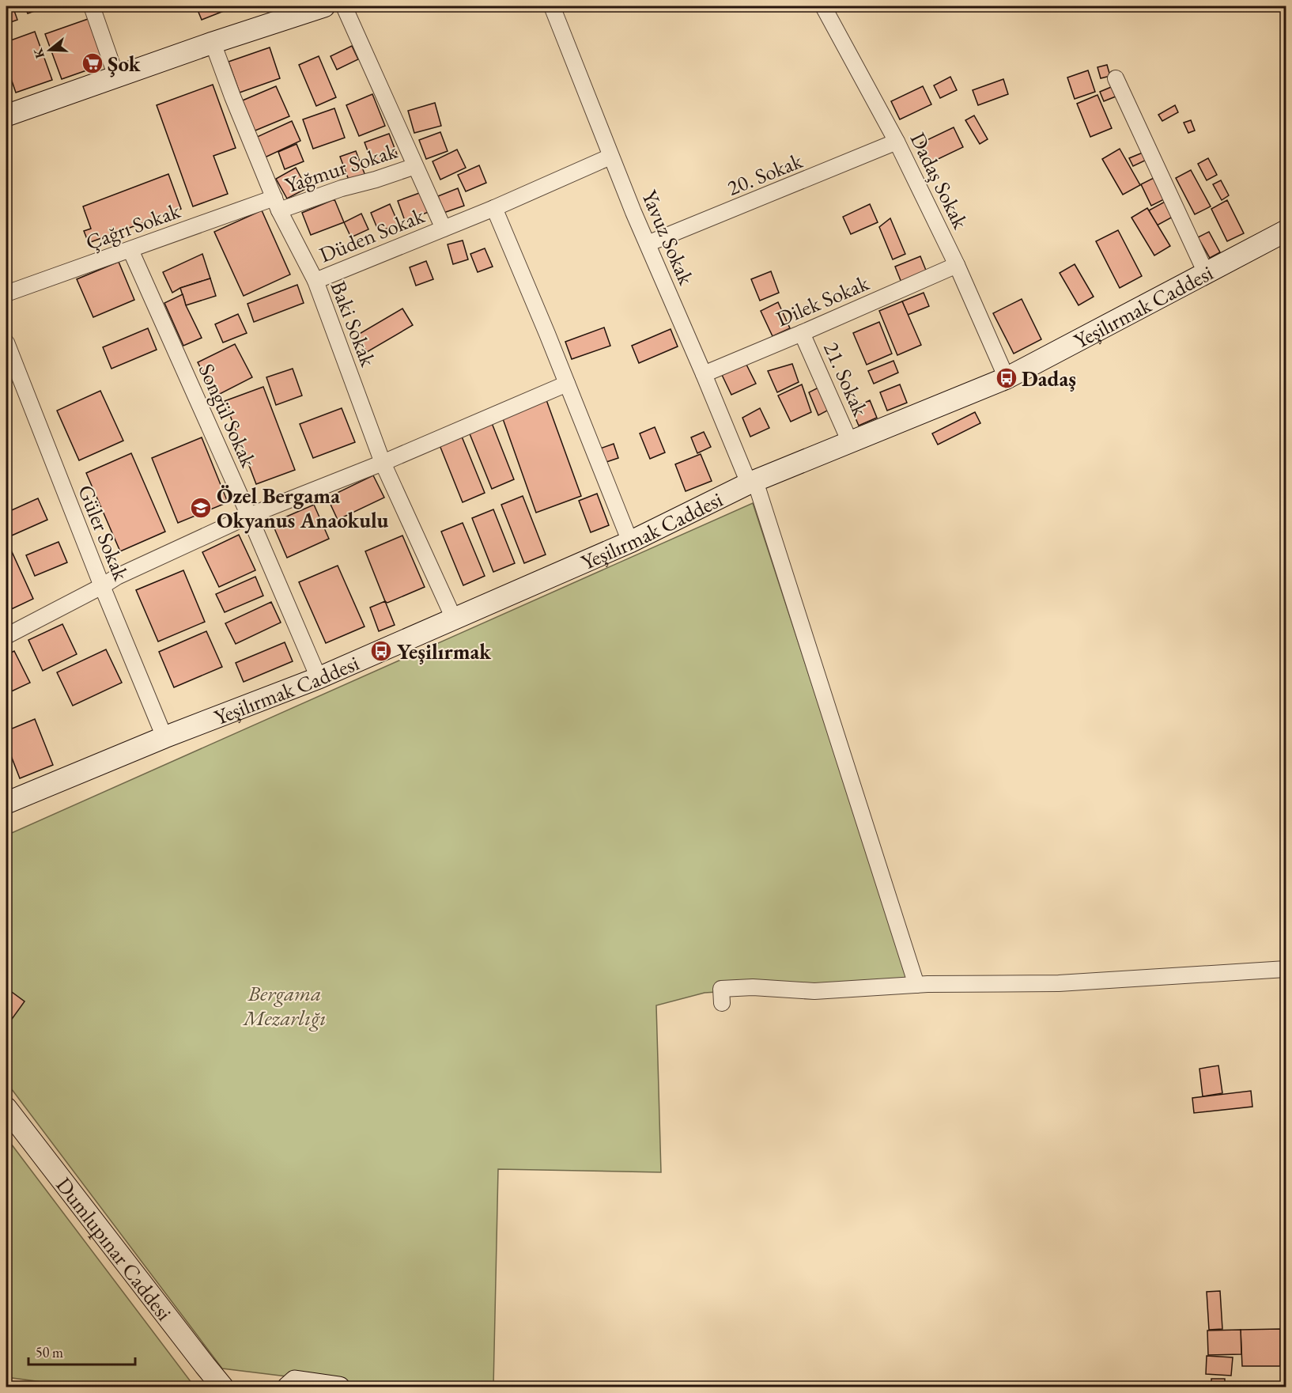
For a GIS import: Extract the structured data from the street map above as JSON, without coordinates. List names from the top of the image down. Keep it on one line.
{"streets":{"street":["Yağmur Sokak","20. Sokak","Dadaş Sokak","Çağrı Sokak","Düden Sokak","Yavuz Sokak","Dilek Sokak","Yeşilırmak Caddesi","Baki Sokak","21. Sokak","Songül Sokak","Güler Sokak","Dumlupınar Caddesi"]},"crossings":[["Yağmur Sokak","Çağrı Sokak"],["Yağmur Sokak","Baki Sokak"],["20. Sokak","Dadaş Sokak"],["20. Sokak","Yavuz Sokak"],["Dadaş Sokak","Dilek Sokak"],["Dadaş Sokak","Yeşilırmak Caddesi"],["Çağrı Sokak","Baki Sokak"],["Çağrı Sokak","Songül Sokak"],["Düden Sokak","Baki Sokak"],["Yavuz Sokak","Dilek Sokak"],["Yavuz Sokak","Yeşilırmak Caddesi"],["Dilek Sokak","21. Sokak"],["Yeşilırmak Caddesi","Baki Sokak"],["Yeşilırmak Caddesi","21. Sokak"],["Yeşilırmak Caddesi","Songül Sokak"],["Yeşilırmak Caddesi","Güler Sokak"]],"parks":["Bergama Mezarlığı"],"places":{"supermarket":["Şok"],"bus stop":["Dadaş","Yeşilırmak"],"school or university":["Özel Bergama Okyanus Anaokulu"]},"scale_bar":"50 m","north":"left"}
